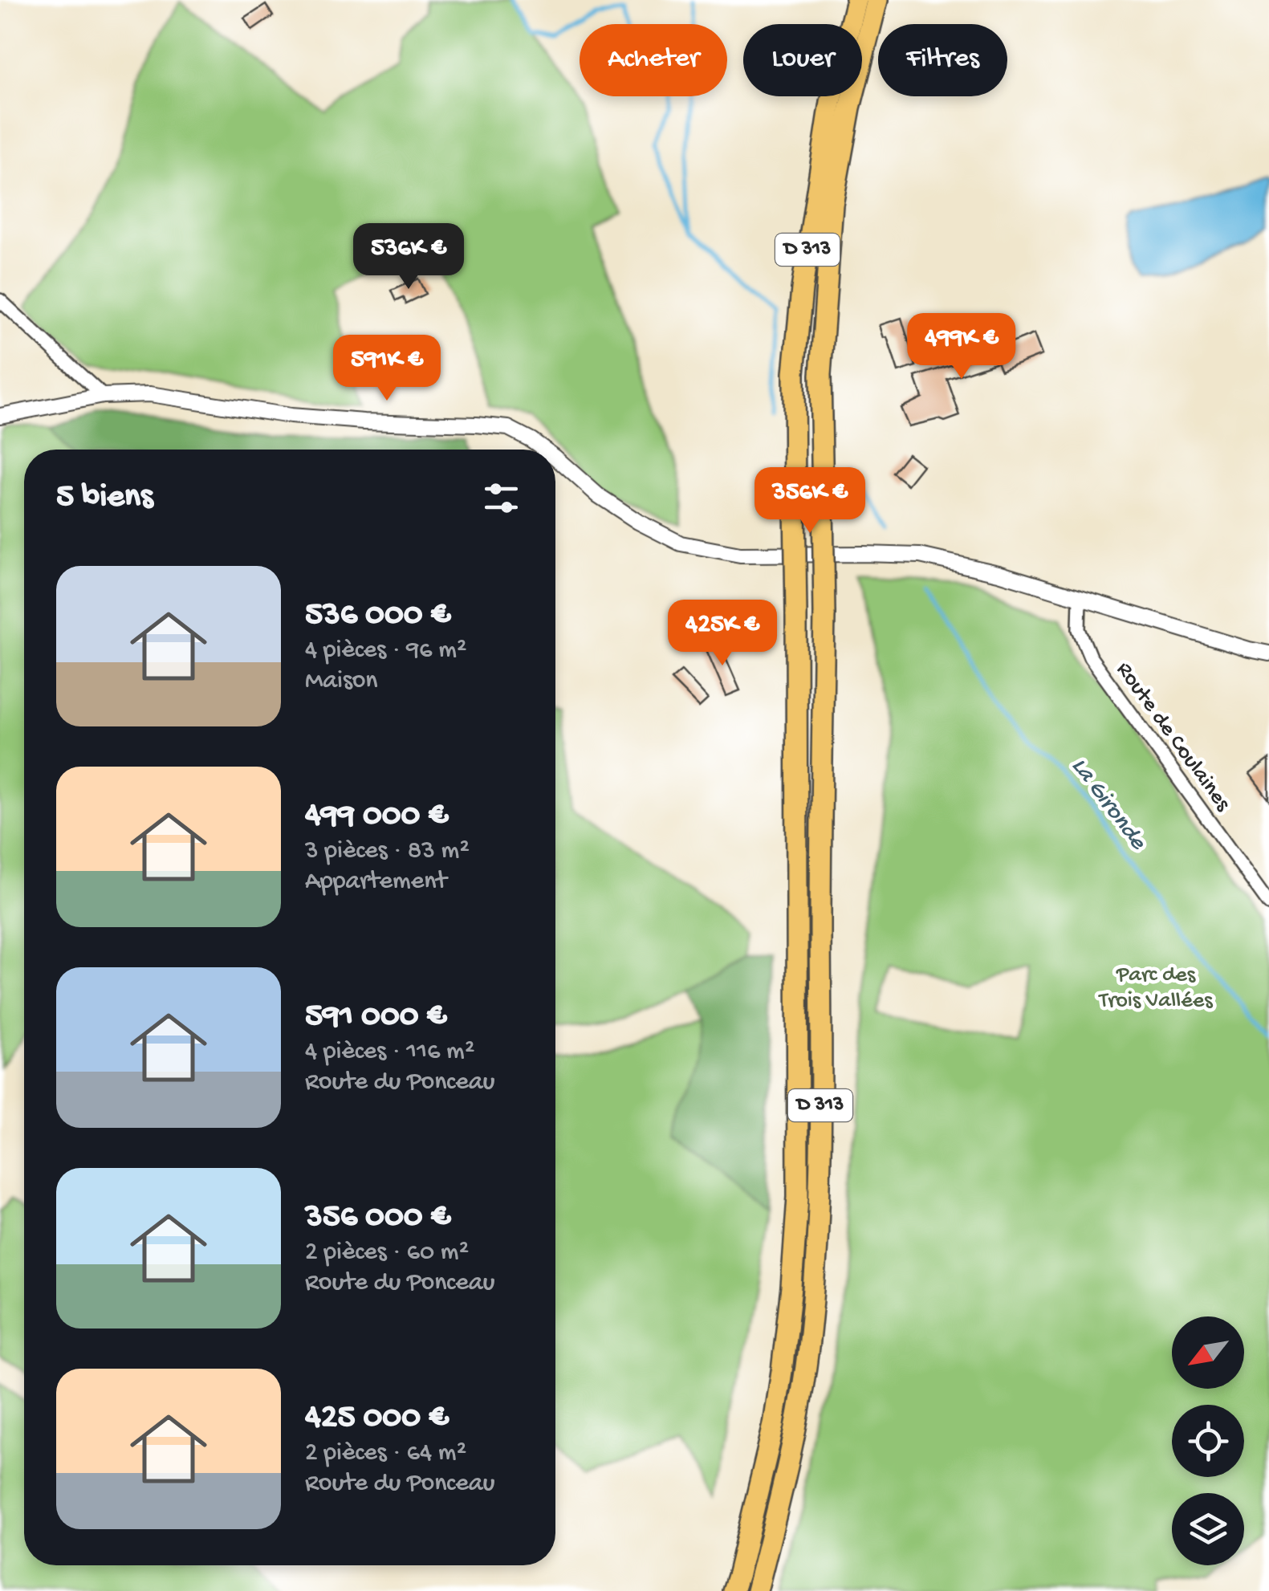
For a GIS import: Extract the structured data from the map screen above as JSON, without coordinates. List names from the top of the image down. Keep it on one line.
{"streets":{"highway":["D 313"],"street":["Route de Coulaines"]},"water":["La Gironde"],"parks":["Parc des Trois Vallées"],"north":"bottom left","page":{"chip":["Acheter","Louer","Filtres"],"price":["536K €","499K €","591K €","356K €","425K €"],"heading":"5 biens","list":[{"name":"536 000 €","note":"4 pièces · 96 m² · Maison"},{"name":"499 000 €","note":"3 pièces · 83 m² · Appartement"},{"name":"591 000 €","note":"4 pièces · 116 m² · Route du Ponceau"},{"name":"356 000 €","note":"2 pièces · 60 m² · Route du Ponceau"},{"name":"425 000 €","note":"2 pièces · 64 m² · Route du Ponceau"}]}}
